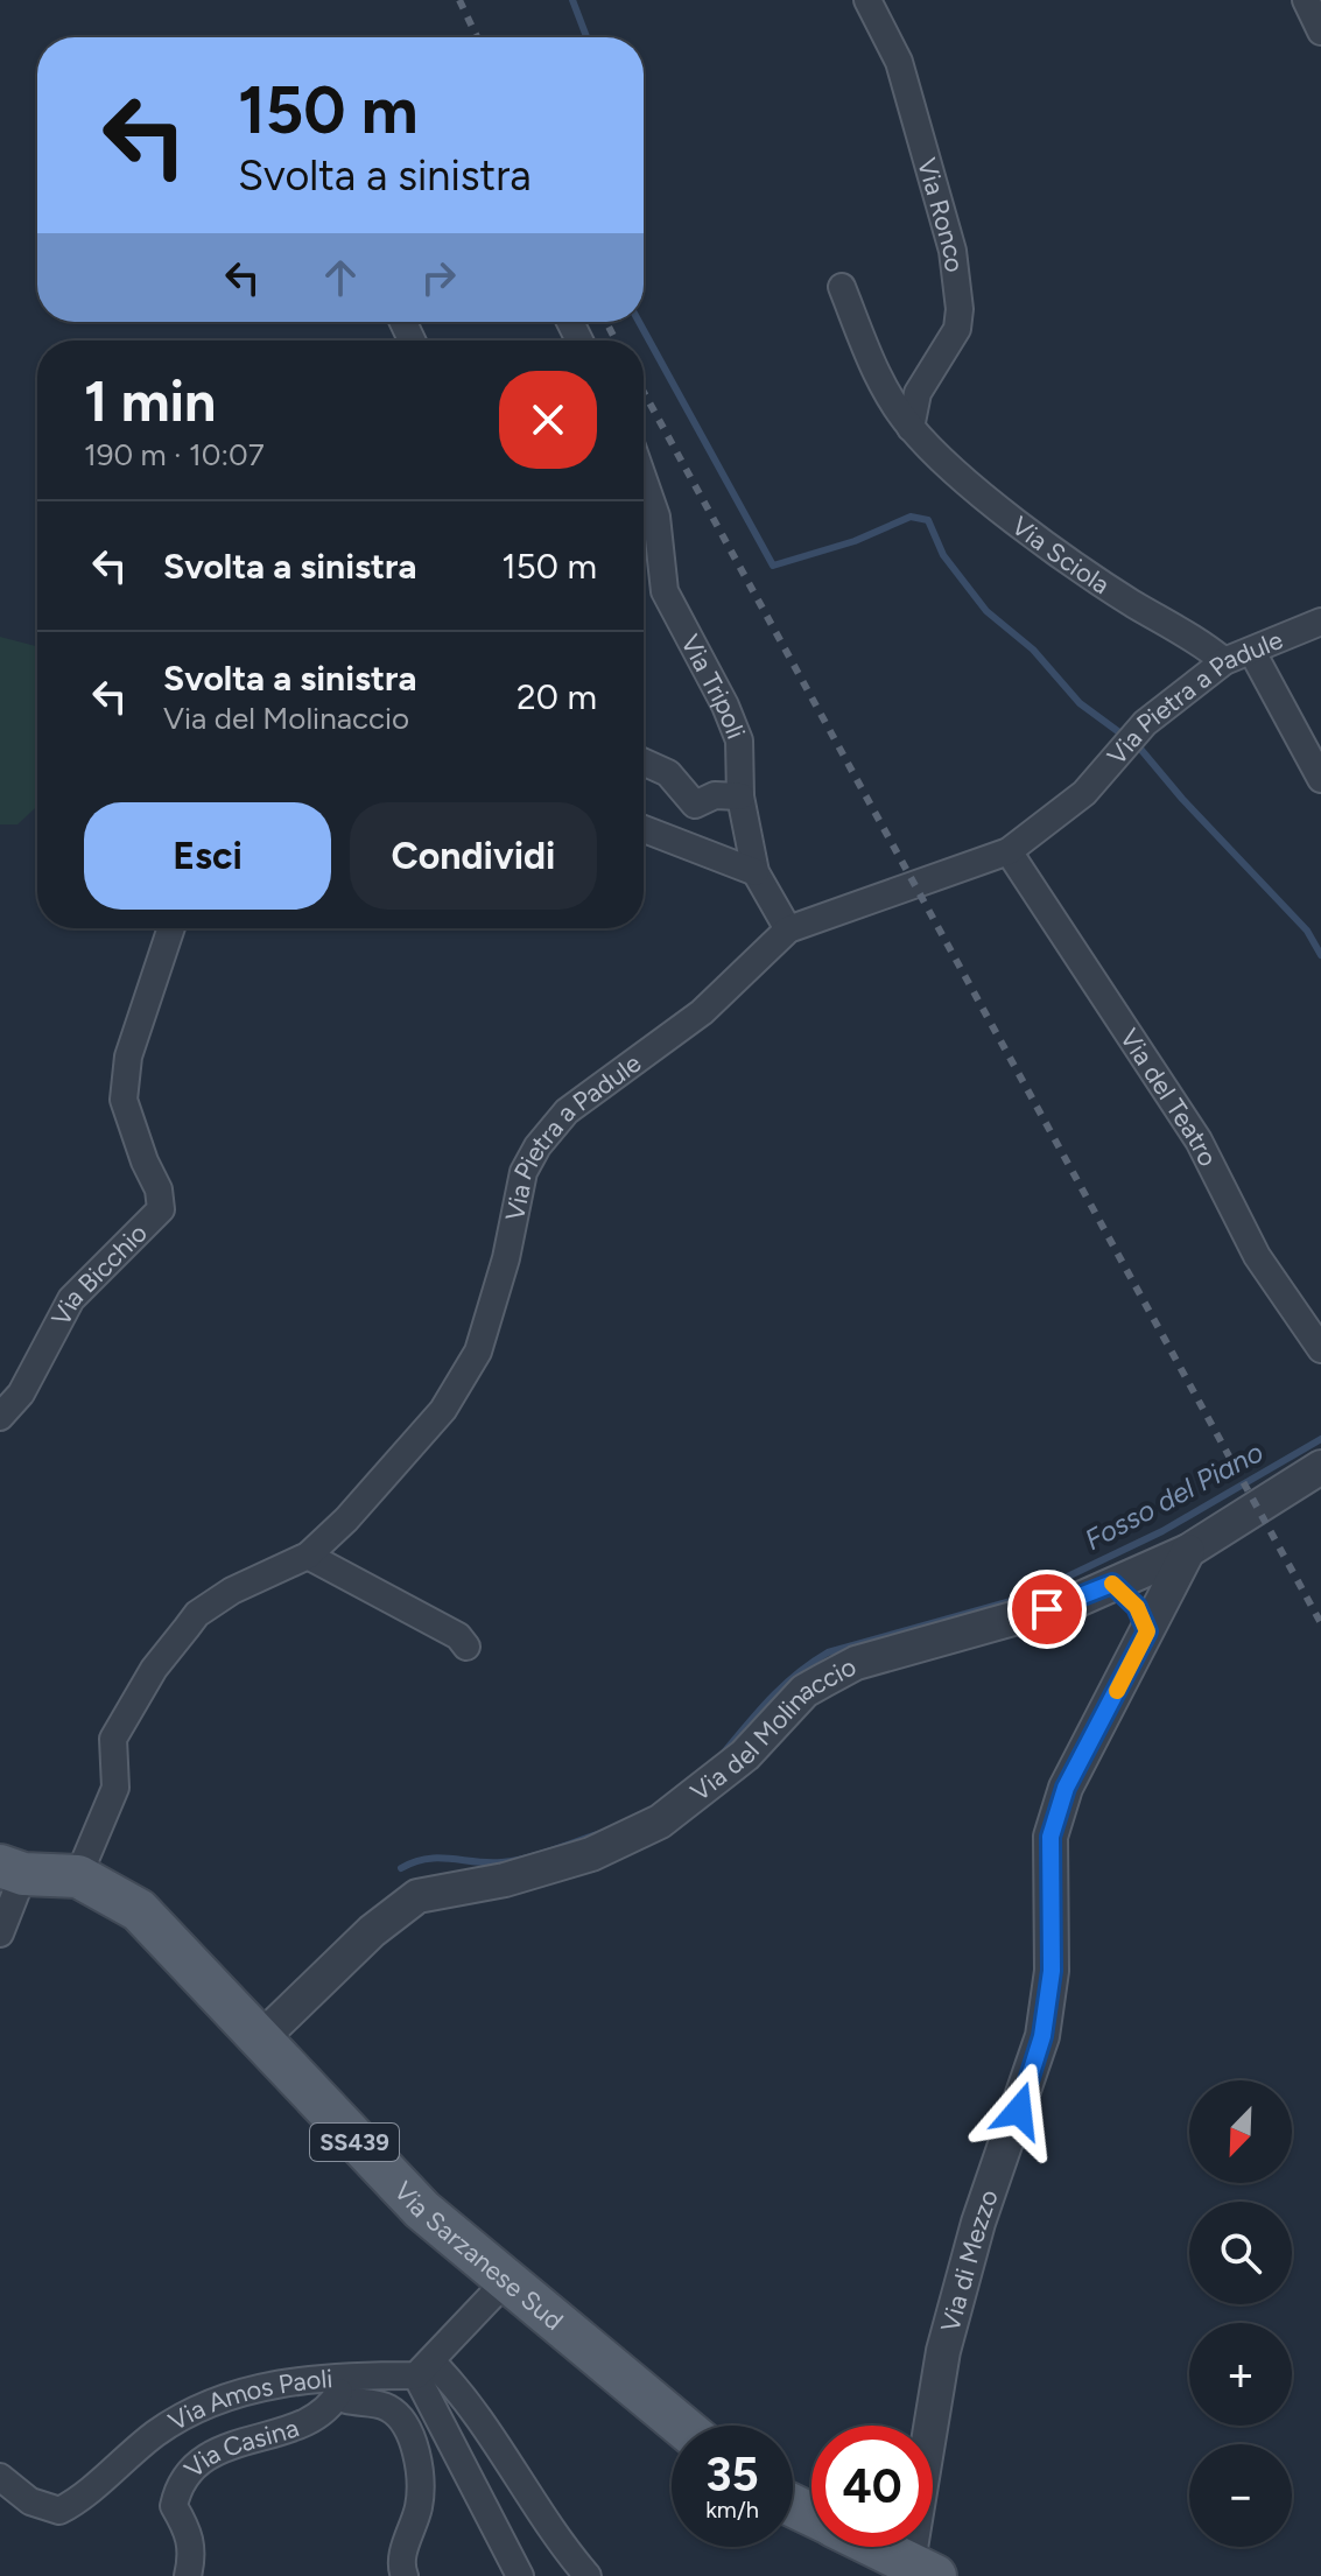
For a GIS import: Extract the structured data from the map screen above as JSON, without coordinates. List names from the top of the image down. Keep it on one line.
{"streets":{"main road":["SS439","Via Sarzanese Sud"],"street":["Via Ronco","Via Sciola","Via Tripoli","Via Pietra a Padule","Via del Teatro","Via Bicchio","Via del Molinaccio","Via di Mezzo","Via Amos Paoli","Via Casina"]},"crossings":[["Via Ronco","Via Sciola"],["Via Sciola","Via Pietra a Padule"],["Via Tripoli","Via Pietra a Padule"],["Via Pietra a Padule","Via del Teatro"],["Via Pietra a Padule","Via Sarzanese Sud"],["Via del Molinaccio","Via Sarzanese Sud"],["Via del Molinaccio","Via di Mezzo"],["Via Amos Paoli","Via Casina"]],"water":["Fosso del Piano"],"north":"bottom left","page":{"turn":["150 m","Svolta a sinistra"],"heading":["1 min","190 m · 10:07"],"list":[{"name":"Svolta a sinistra","value":"150 m"},{"name":"Svolta a sinistra","note":"Via del Molinaccio","value":"20 m"}],"buttons":["Esci","Condividi"],"map_buttons":["+","−"],"speed":"35 km/h","limit":"40"}}
